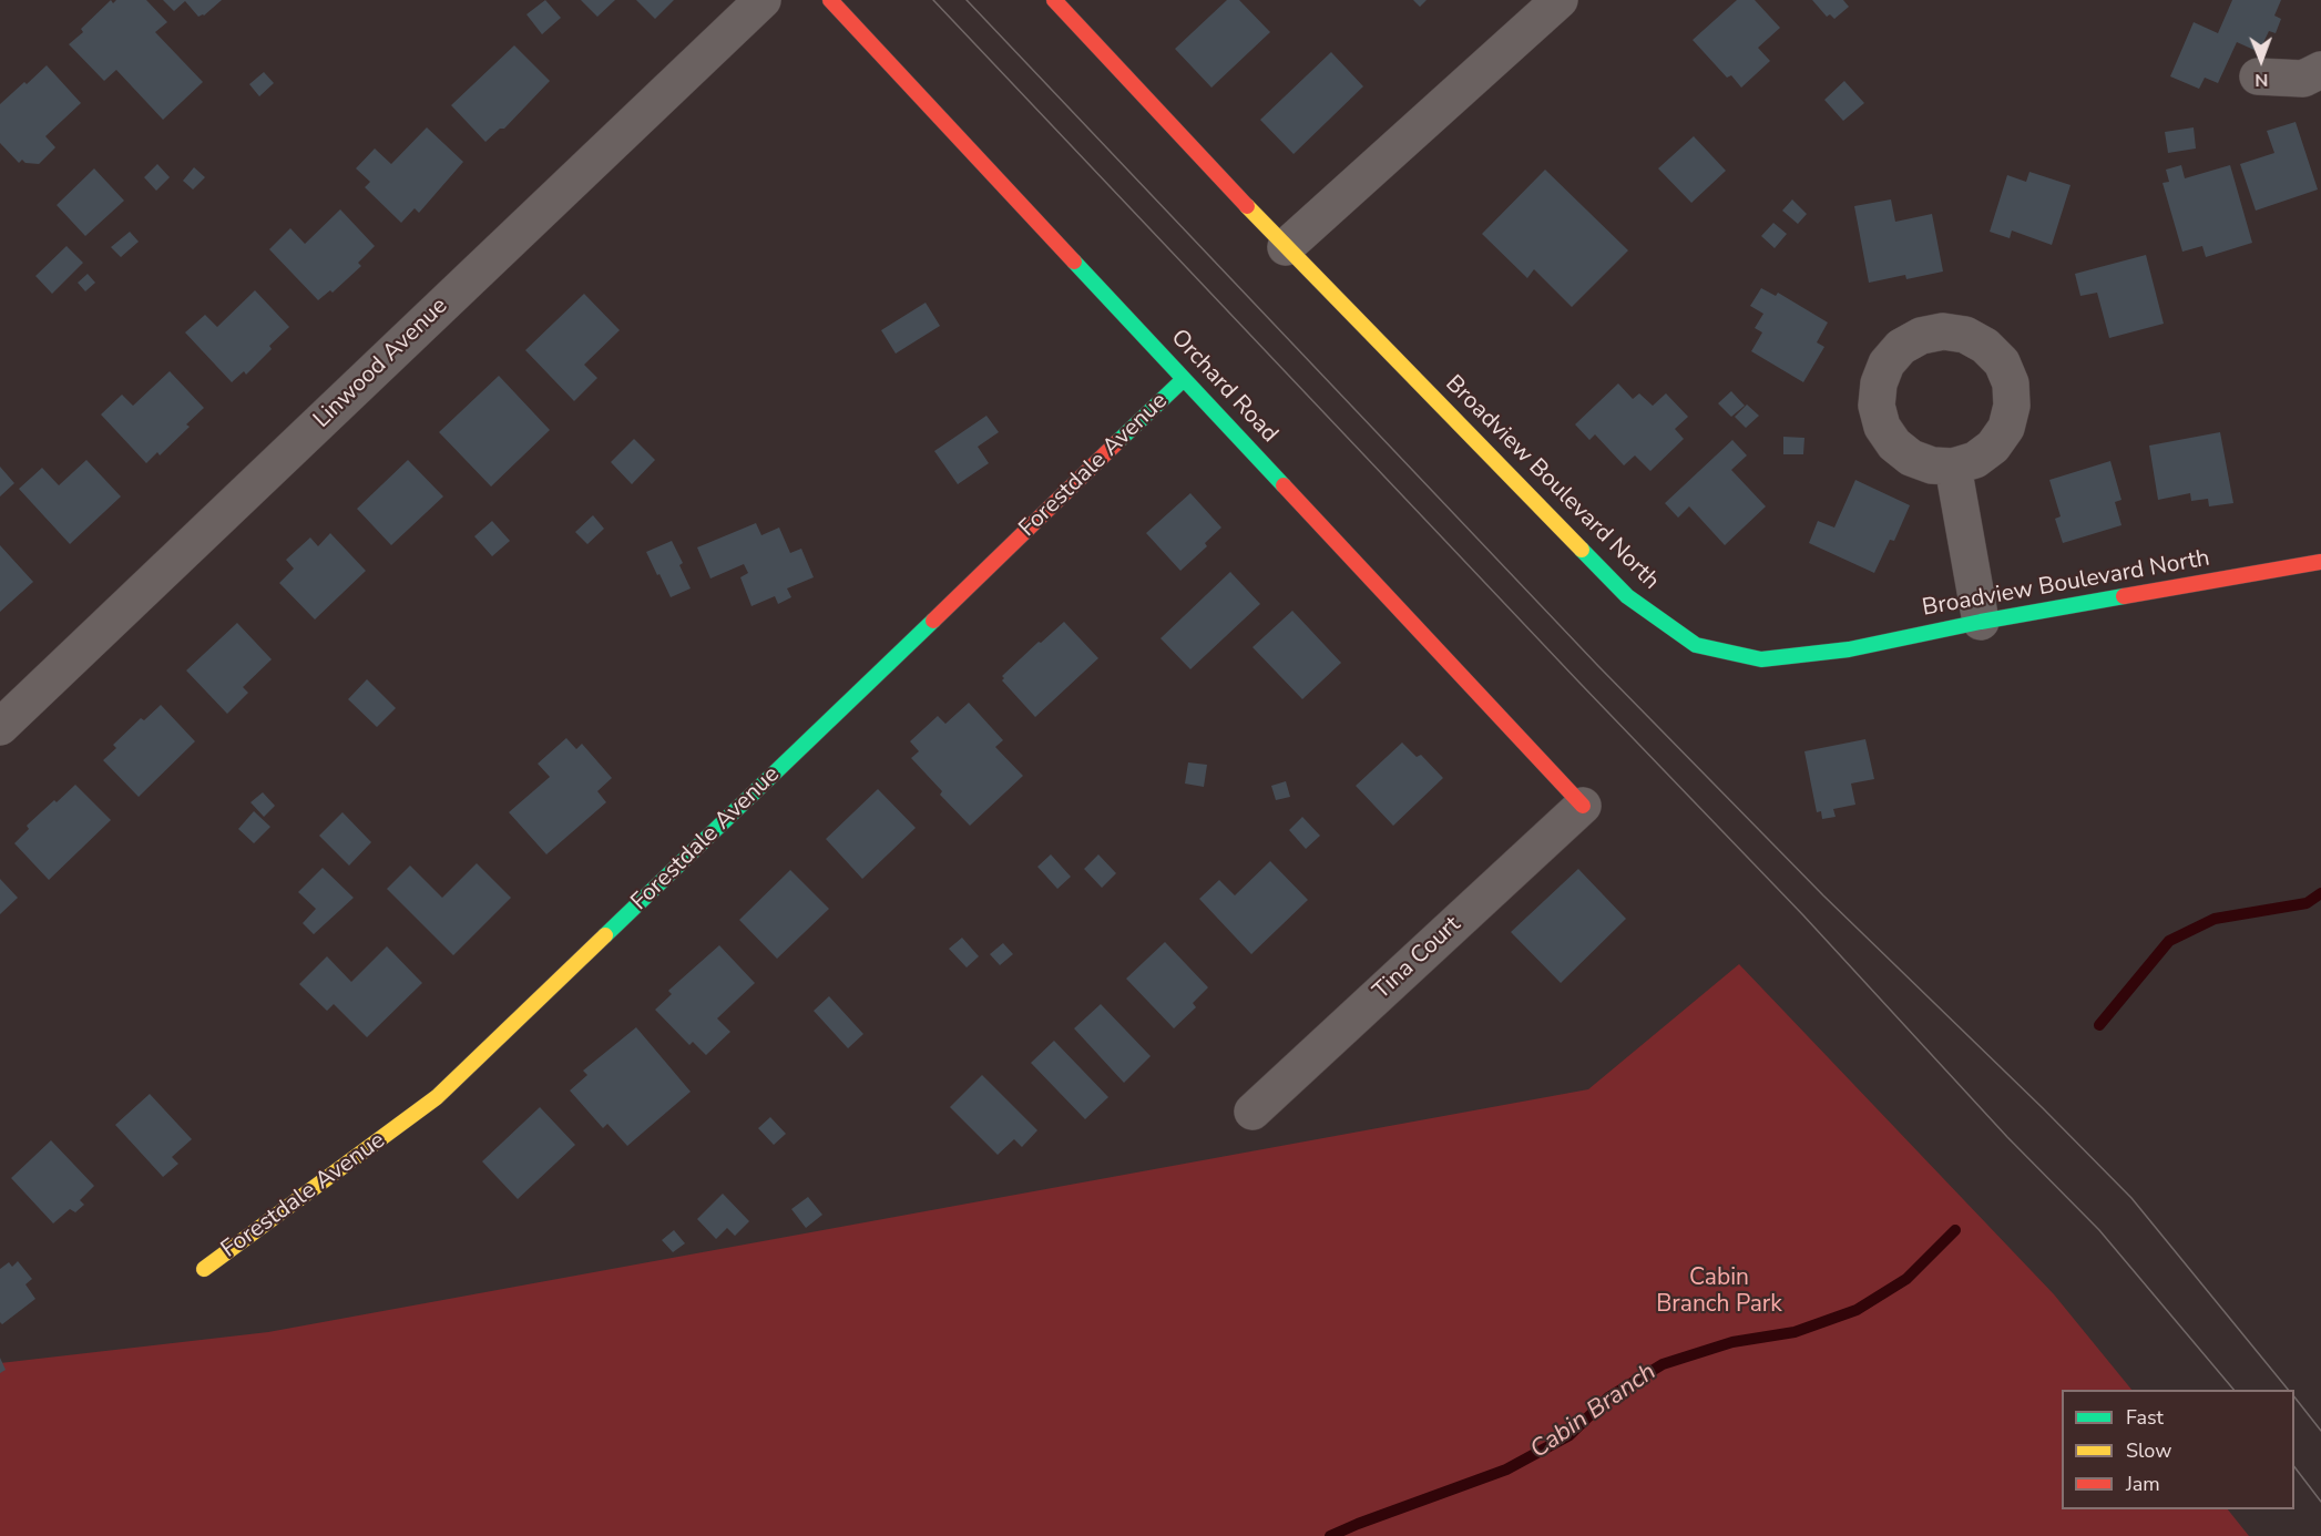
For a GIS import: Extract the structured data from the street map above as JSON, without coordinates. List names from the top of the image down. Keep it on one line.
{"streets":{"street":["Linwood Avenue","Orchard Road","Forestdale Avenue","Broadview Boulevard North","Tina Court"]},"crossings":[["Orchard Road","Forestdale Avenue"],["Orchard Road","Tina Court"]],"water":["Cabin Branch"],"parks":["Cabin Branch Park"],"legend":["Fast","Slow","Jam"],"north":"bottom"}
